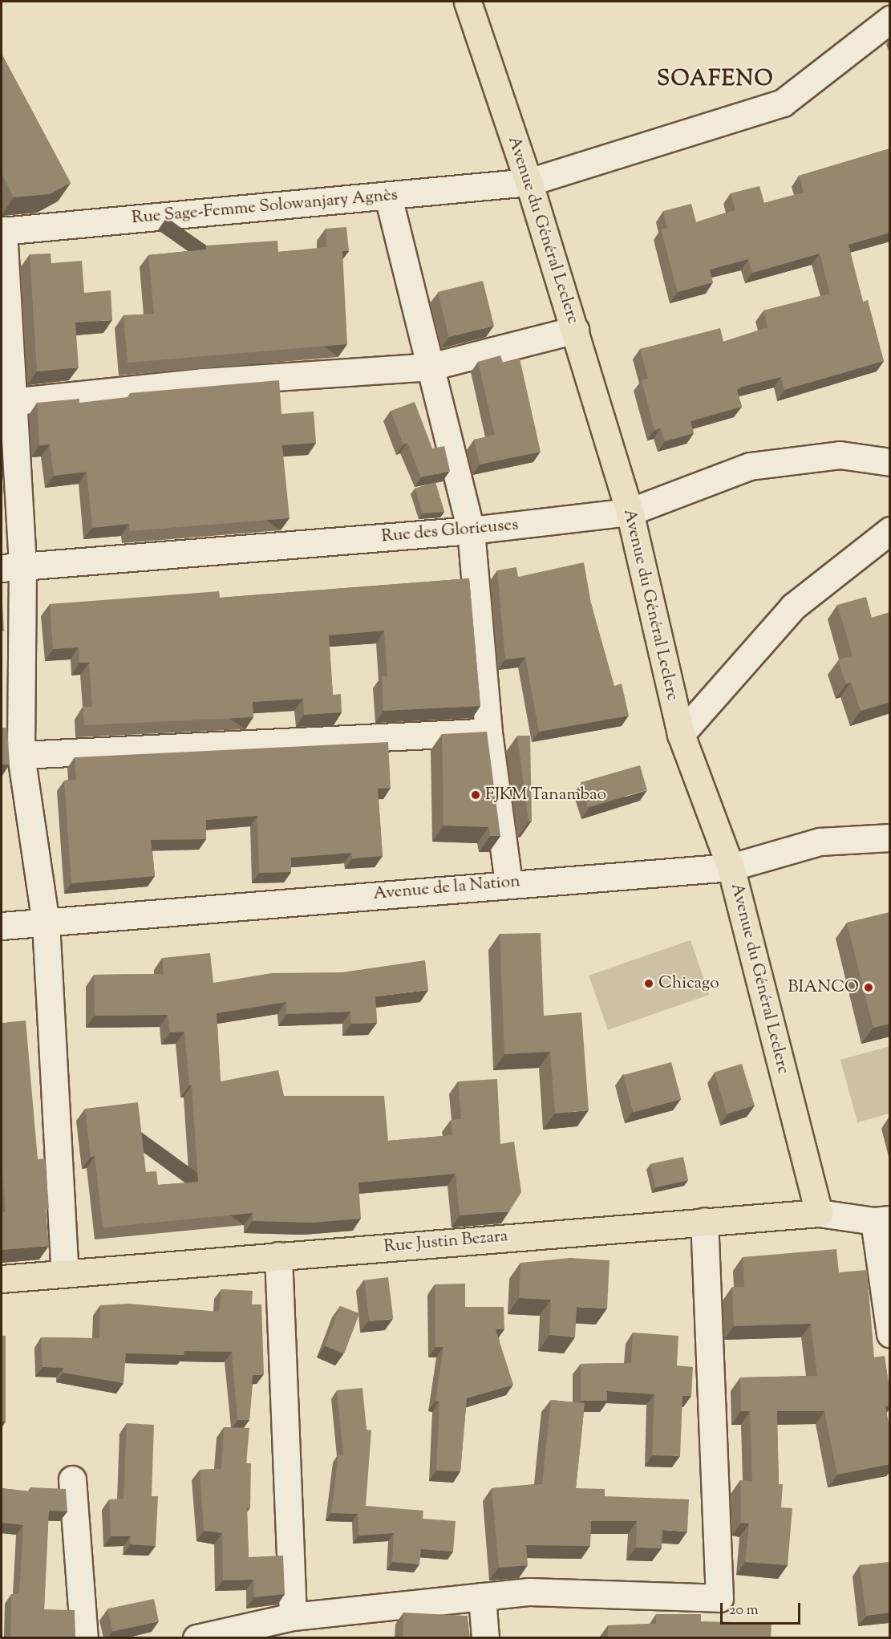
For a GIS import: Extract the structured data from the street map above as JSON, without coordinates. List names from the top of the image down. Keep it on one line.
{"streets":{"main road":["Avenue du Général Leclerc","Rue Justin Bezara"],"street":["Rue Sage-Femme Solowanjary Agnès","Rue des Glorieuses","Avenue de la Nation"]},"crossings":[["Rue Sage-Femme Solowanjary Agnès","Avenue du Général Leclerc"],["Avenue du Général Leclerc","Rue des Glorieuses"],["Avenue du Général Leclerc","Avenue de la Nation"],["Avenue du Général Leclerc","Rue Justin Bezara"]],"districts":["SOAFENO"],"places":["FJKM Tanambao","Chicago","BIANCO"],"scale_bar":"20 m"}
